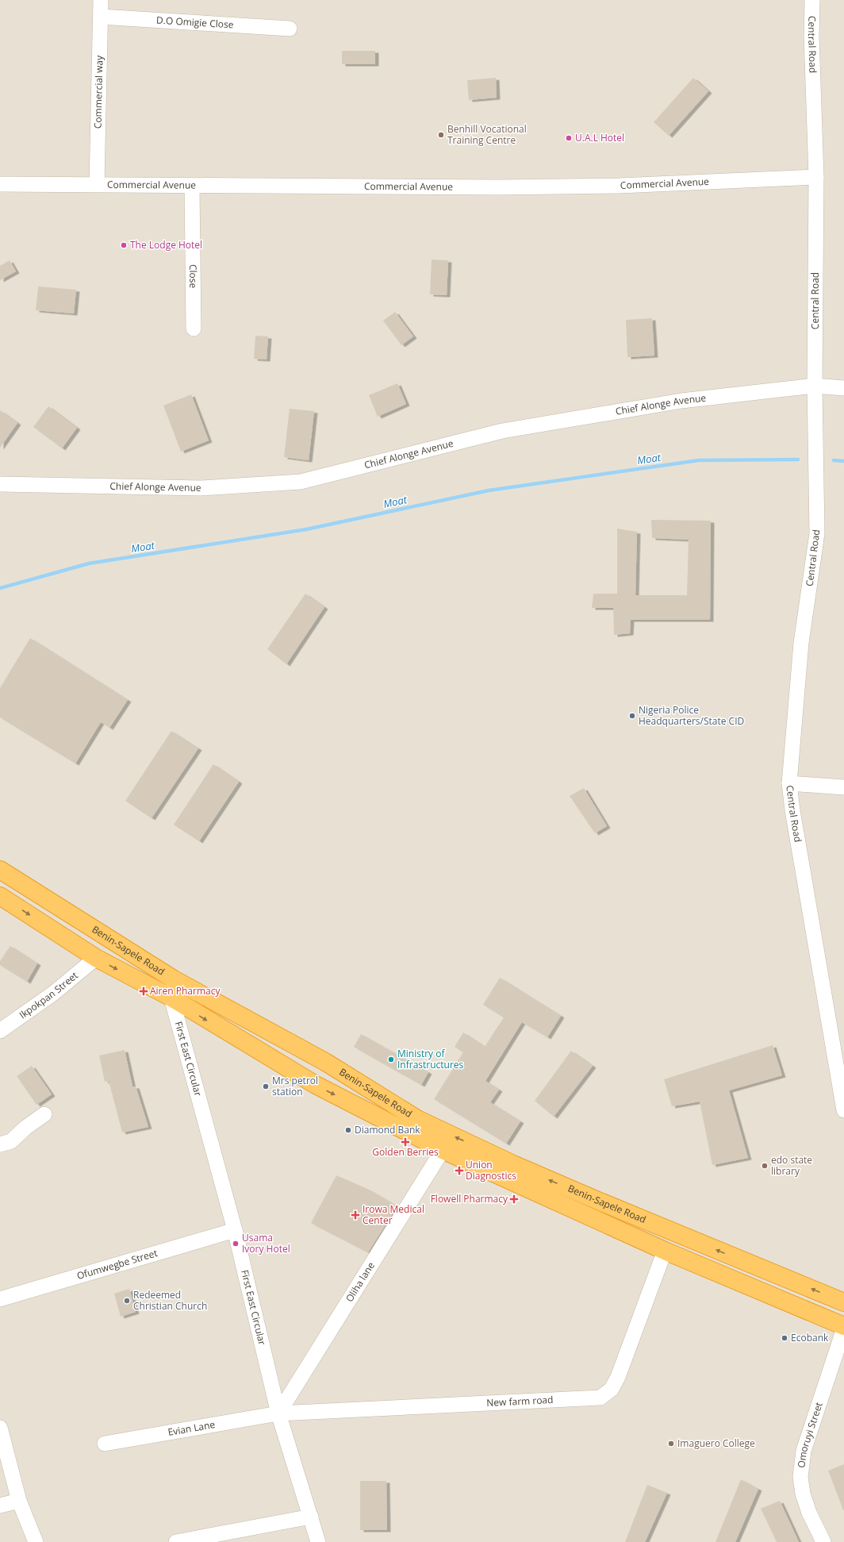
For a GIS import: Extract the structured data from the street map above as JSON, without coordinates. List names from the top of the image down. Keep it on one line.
{"streets":{"highway":["Benin-Sapele Road"],"street":["D.O Omigie Close","Central Road","Commercial way","Commercial Avenue","Close","Chief Alonge Avenue","Ikpokpan Street","First East Circular","Ofumwegbe Street","Oliha lane","New farm road","Evian Lane","Omoruyi Street"]},"crossings":[["D.O Omigie Close","Commercial way"],["Central Road","Commercial Avenue"],["Central Road","Chief Alonge Avenue"],["Commercial way","Commercial Avenue"],["Commercial Avenue","Close"],["Benin-Sapele Road","Ikpokpan Street"],["Benin-Sapele Road","First East Circular"],["Benin-Sapele Road","Oliha lane"],["Benin-Sapele Road","New farm road"],["Benin-Sapele Road","Omoruyi Street"],["First East Circular","Ofumwegbe Street"],["First East Circular","Oliha lane"],["First East Circular","New farm road"],["First East Circular","Evian Lane"],["Oliha lane","New farm road"],["Oliha lane","Evian Lane"],["New farm road","Evian Lane"]],"water":["Moat"],"places":{"other":["Benhill Vocational Training Centre","U.A.L Hotel","The Lodge Hotel","Nigeria Police Headquarters/State CID","Ministry of Infrastructures","Mrs petrol station","Diamond Bank","edo state library","Usama Ivory Hotel","Redeemed Christian Church","Ecobank","Imaguero College"],"health":["Airen Pharmacy","Golden Berries","Union Diagnostics","Flowell Pharmacy","Irowa Medical Center"]}}
